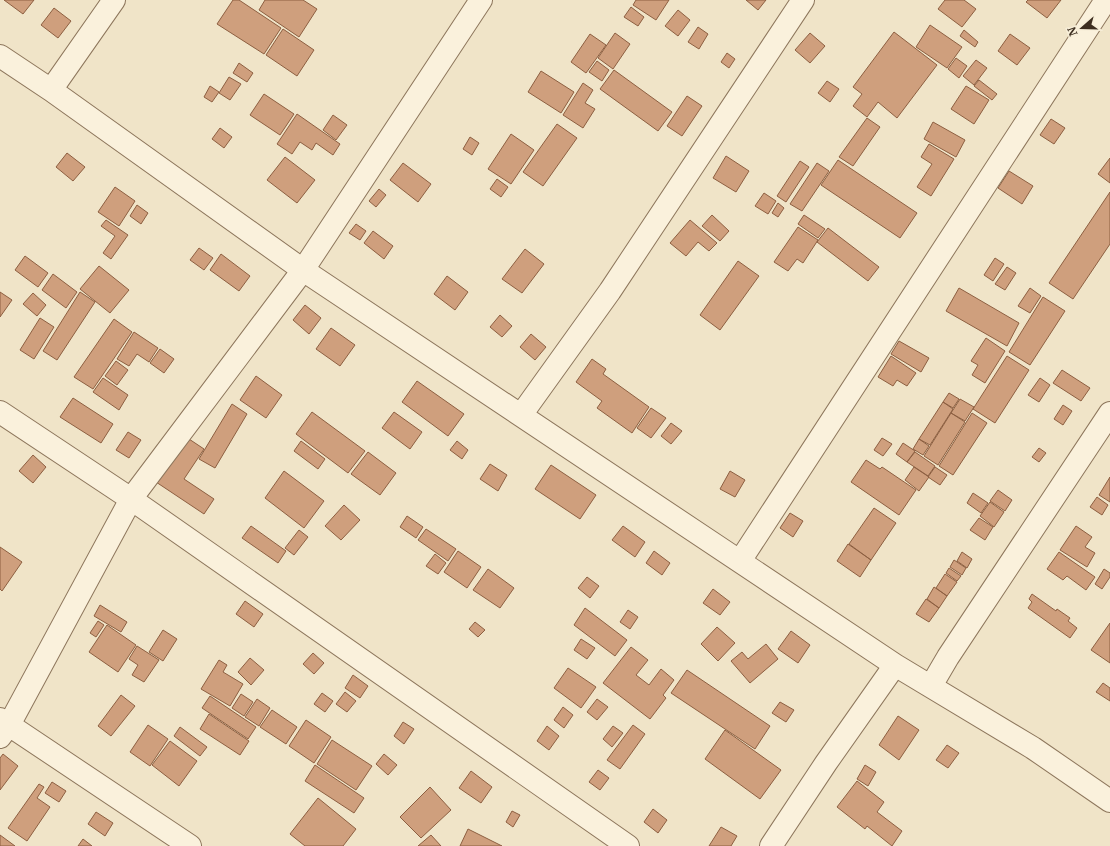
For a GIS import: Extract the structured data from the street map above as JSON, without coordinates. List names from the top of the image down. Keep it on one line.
{"north":"left"}
